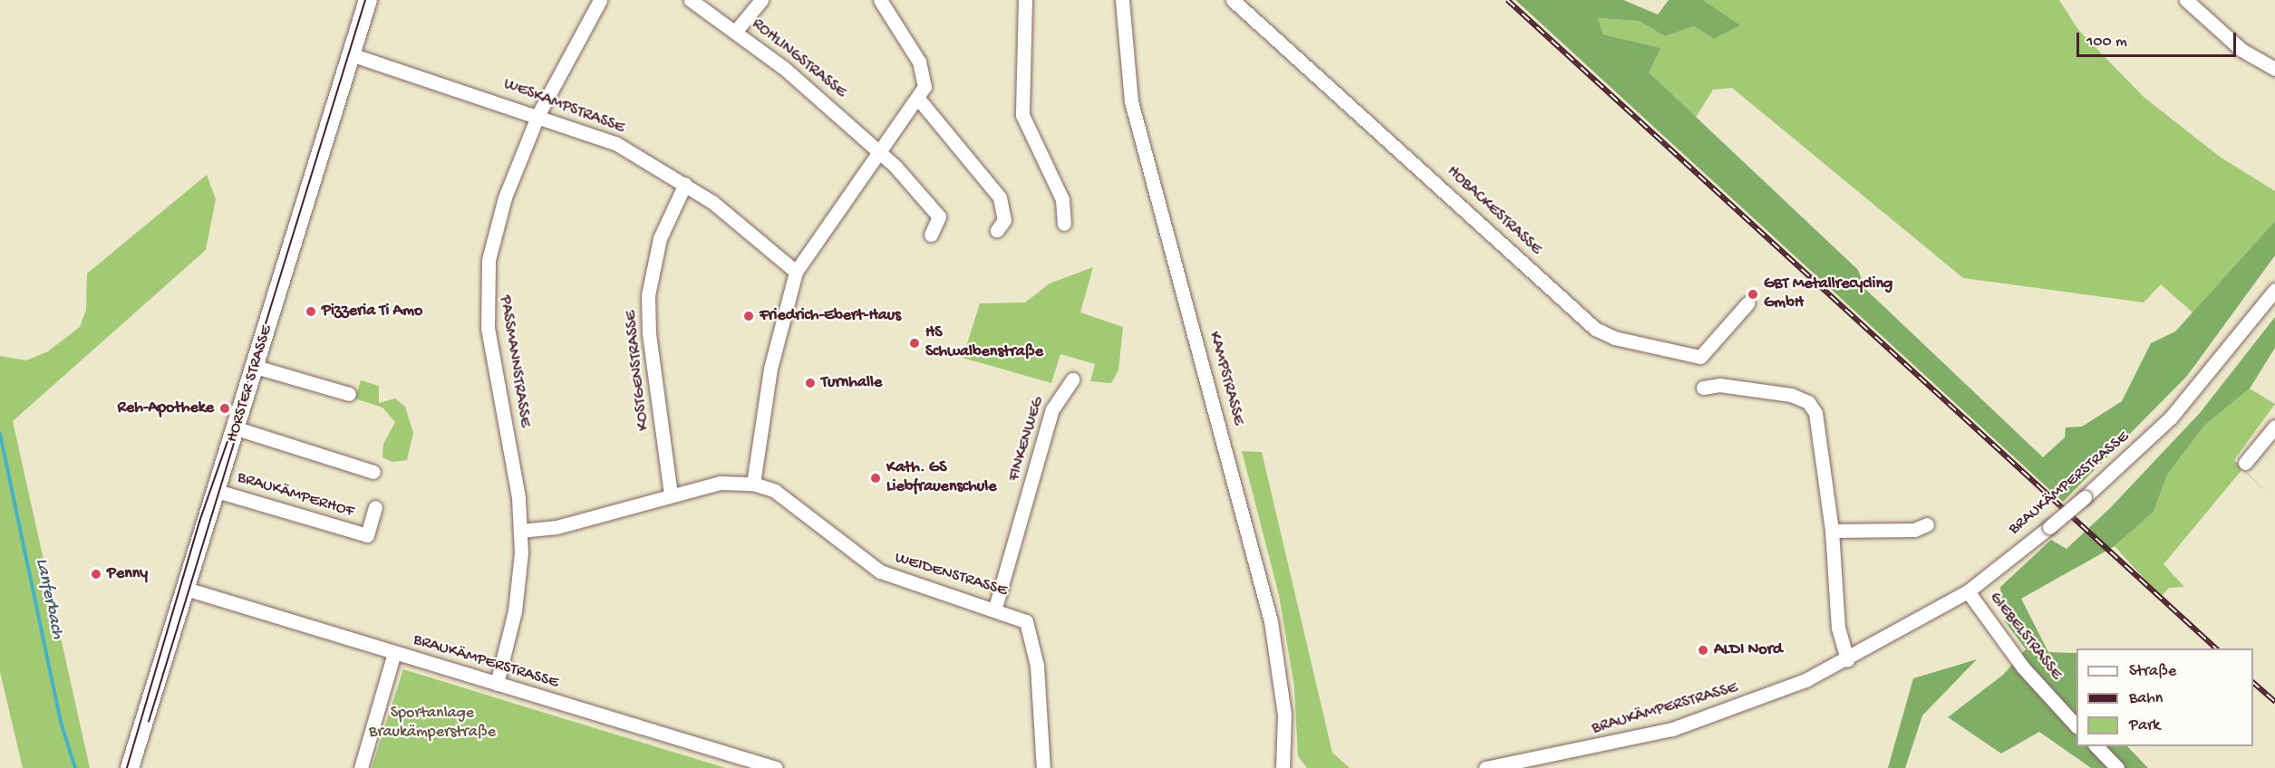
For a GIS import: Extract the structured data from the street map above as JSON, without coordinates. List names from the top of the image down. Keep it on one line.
{"streets":{"main road":["HORSTER STRASSE"],"street":["ROHLINGSTRASSE","WESKAMPSTRASSE","HOBACKESTRASSE","PASSMANNSTRASSE","KOSTGENSTRASSE","KAMPSTRASSE","FINKENWEG","BRAUKÄMPERSTRASSE","BRAUKÄMPERHOF","WEIDENSTRASSE","GIEBELSTRASSE"]},"crossings":[["WESKAMPSTRASSE","PASSMANNSTRASSE"],["WESKAMPSTRASSE","KOSTGENSTRASSE"],["WESKAMPSTRASSE","HORSTER STRASSE"],["PASSMANNSTRASSE","BRAUKÄMPERSTRASSE"],["PASSMANNSTRASSE","WEIDENSTRASSE"],["KOSTGENSTRASSE","WEIDENSTRASSE"],["HORSTER STRASSE","BRAUKÄMPERSTRASSE"],["HORSTER STRASSE","BRAUKÄMPERHOF"],["FINKENWEG","WEIDENSTRASSE"],["BRAUKÄMPERSTRASSE","GIEBELSTRASSE"]],"water":["Lanferbach"],"parks":["Sportanlage Braukämperstraße"],"places":["GBT Metallrecycling GmbH","Pizzeria Ti Amo","Friedrich-Ebert-Haus","HS Schwalbenstraße","Turnhalle","Reh-Apotheke","Kath. GS Liebfrauenschule","Penny","ALDI Nord"],"legend":["Straße","Bahn","Park"],"scale_bar":"100 m"}
